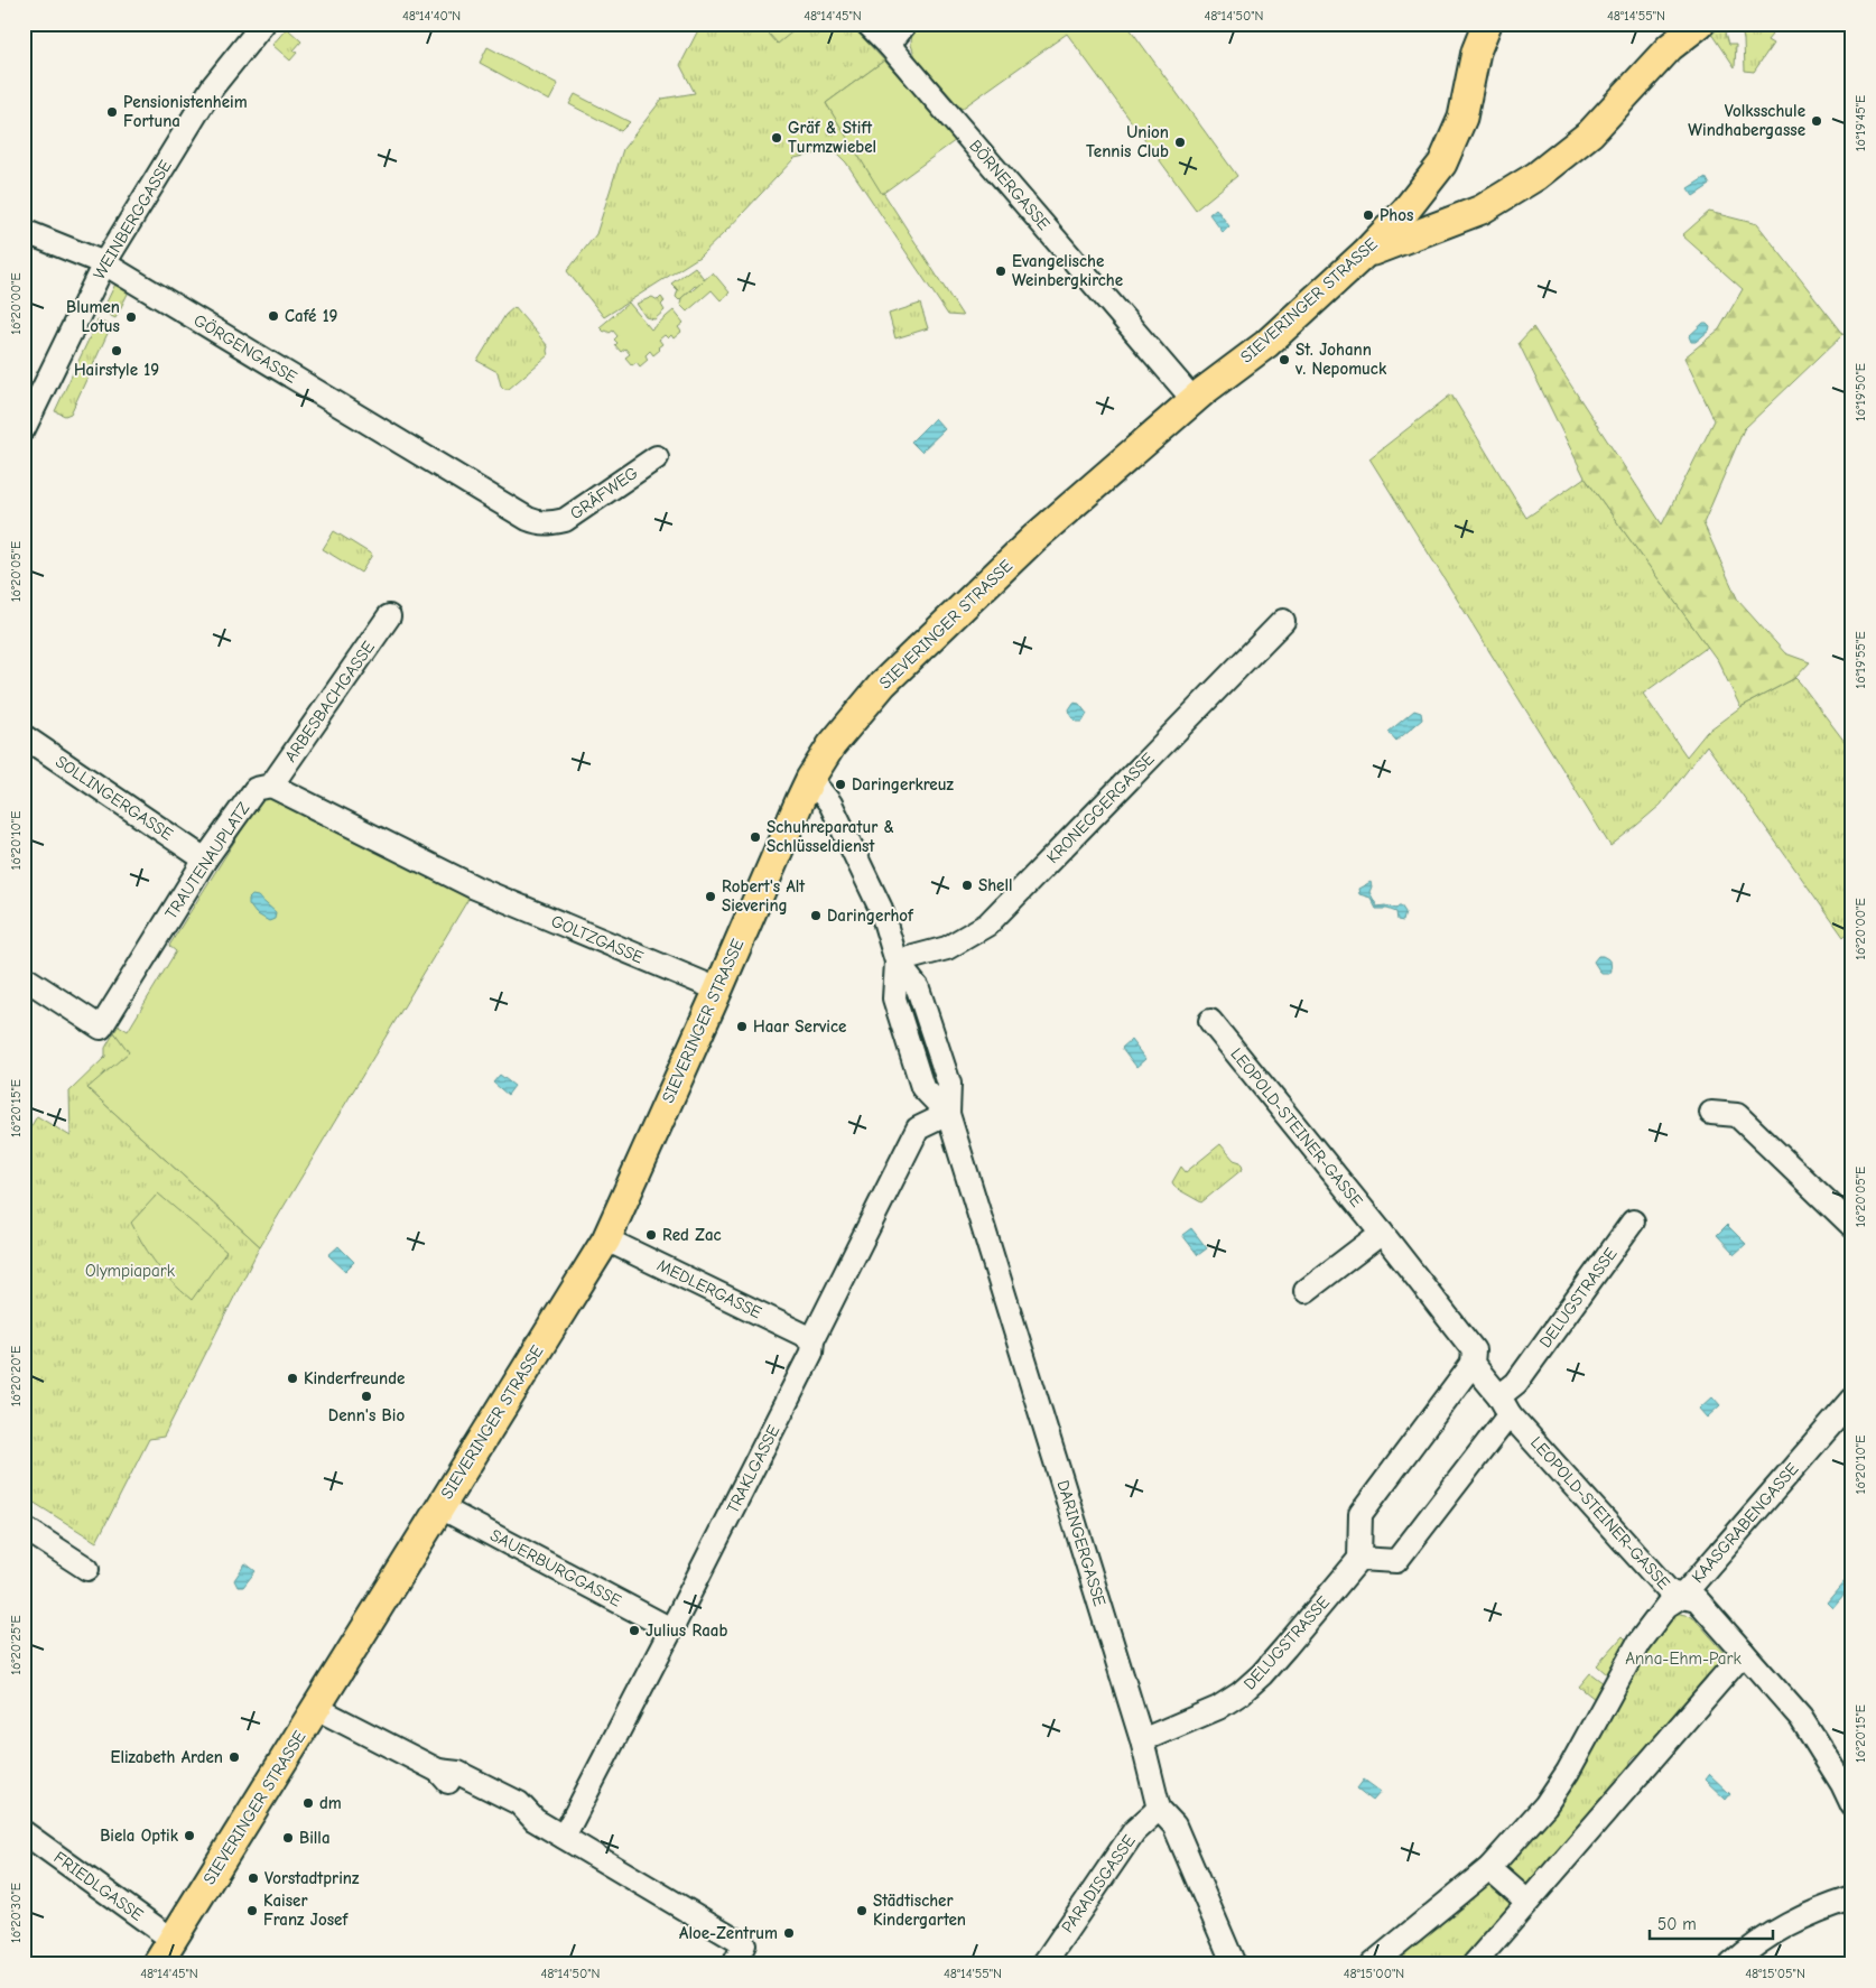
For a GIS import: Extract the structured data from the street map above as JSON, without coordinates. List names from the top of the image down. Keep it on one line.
{"streets":{"main road":["SIEVERINGER STRASSE"],"street":["BÖRNERGASSE","WEINBERGGASSE","GÖRGENGASSE","GRÄFWEG","ARBESBACHGASSE","SOLLINGERGASSE","KRONEGGERGASSE","TRAUTENAUPLATZ","GOLTZGASSE","LEOPOLD-STEINER-GASSE","MEDLERGASSE","DELUGSTRASSE","TRAKLGASSE","KAASGRABENGASSE","DARINGERGASSE","SAUERBURGGASSE","PARADISGASSE","FRIEDLGASSE"]},"crossings":[["BÖRNERGASSE","SIEVERINGER STRASSE"],["WEINBERGGASSE","GÖRGENGASSE"],["SIEVERINGER STRASSE","GOLTZGASSE"],["SIEVERINGER STRASSE","MEDLERGASSE"],["SIEVERINGER STRASSE","DARINGERGASSE"],["SIEVERINGER STRASSE","SAUERBURGGASSE"],["SIEVERINGER STRASSE","FRIEDLGASSE"],["GÖRGENGASSE","GRÄFWEG"],["ARBESBACHGASSE","TRAUTENAUPLATZ"],["ARBESBACHGASSE","GOLTZGASSE"],["SOLLINGERGASSE","TRAUTENAUPLATZ"],["KRONEGGERGASSE","DARINGERGASSE"],["TRAUTENAUPLATZ","GOLTZGASSE"],["LEOPOLD-STEINER-GASSE","DELUGSTRASSE"],["LEOPOLD-STEINER-GASSE","KAASGRABENGASSE"],["MEDLERGASSE","TRAKLGASSE"],["DELUGSTRASSE","DARINGERGASSE"],["TRAKLGASSE","DARINGERGASSE"],["TRAKLGASSE","SAUERBURGGASSE"],["DARINGERGASSE","PARADISGASSE"]],"parks":["Olympiapark","Anna-Ehm-Park"],"places":["Pensionistenheim Fortuna","Volksschule Windhabergasse","Gräf & Stift Turmzwiebel","Union Tennis Club","Phos","Evangelische Weinbergkirche","Café 19","Blumen Lotus","Hairstyle 19","St. Johann v. Nepomuck","Daringerkreuz","Schuhreparatur & Schlüsseldienst","Shell","Robert's Alt Sievering","Daringerhof","Haar Service","Red Zac","Kinderfreunde","Denn's Bio","Julius Raab","Elizabeth Arden","dm","Biela Optik","Billa","Vorstadtprinz","Kaiser Franz Josef","Städtischer Kindergarten","Aloe-Zentrum"],"scale_bar":"50 m","coordinates":["48°14'40\"N","48°14'45\"N","48°14'50\"N","48°14'55\"N","16°19'45\"E","16°20'00\"E","16°19'50\"E","16°20'05\"E","16°19'55\"E","16°20'10\"E","16°20'15\"E","16°20'20\"E","16°20'25\"E","16°20'30\"E","48°15'00\"N","48°15'05\"N"]}
